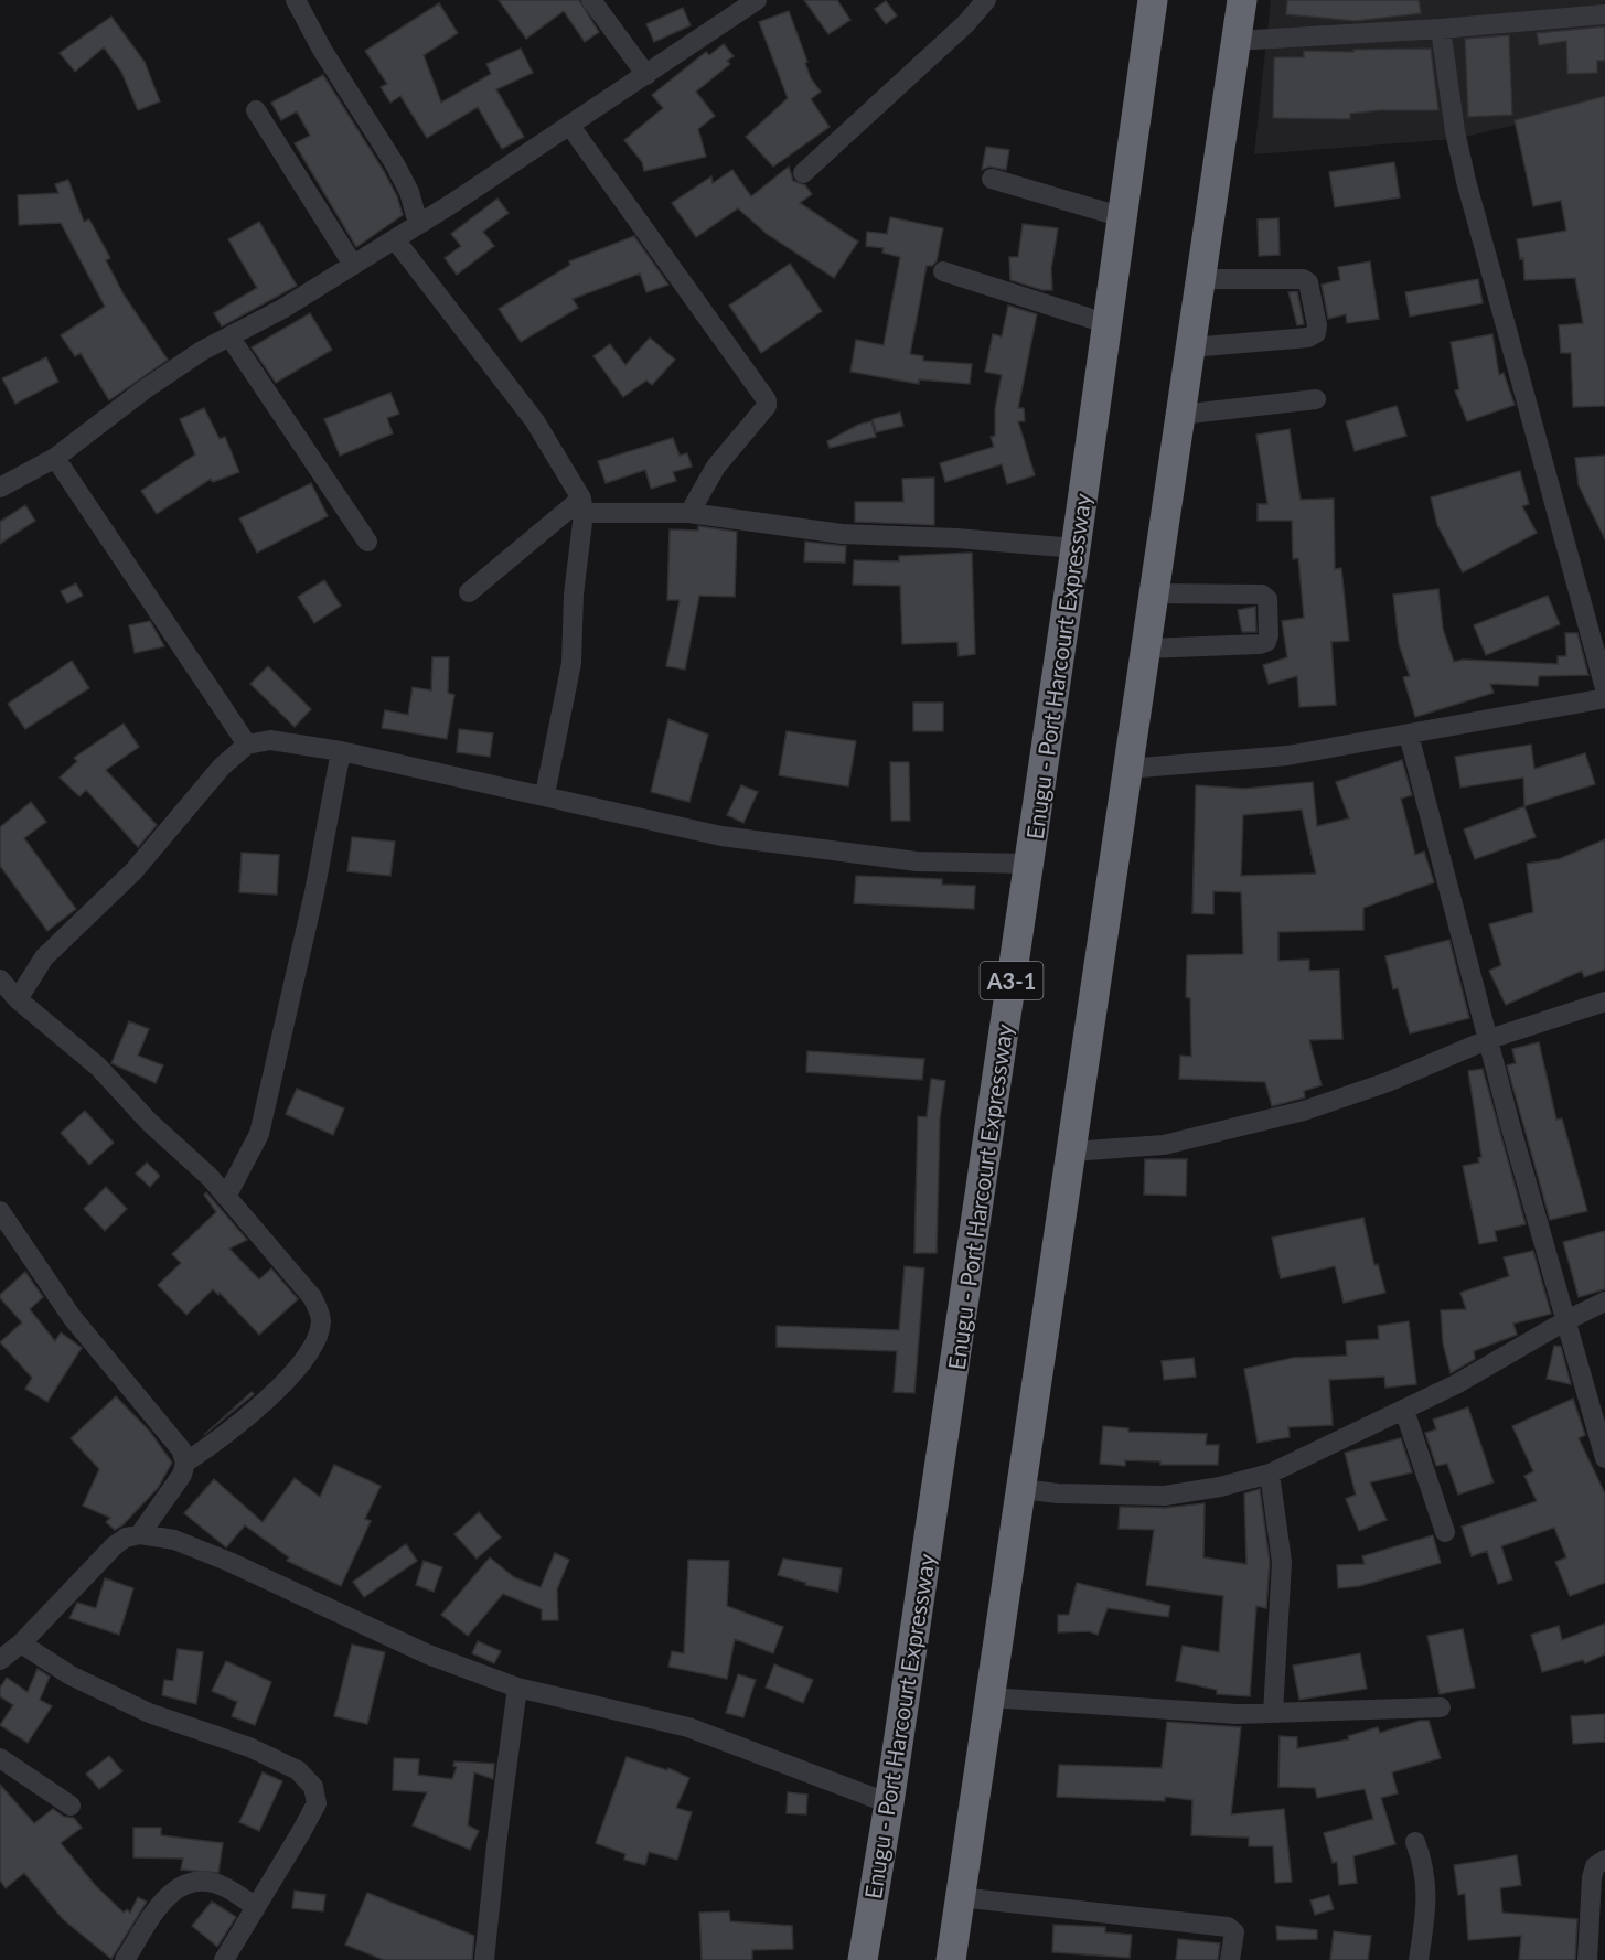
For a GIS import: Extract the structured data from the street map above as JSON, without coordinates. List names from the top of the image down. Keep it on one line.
{"streets":{"highway":["Enugu - Port Harcourt Expressway","A3-1"]}}
